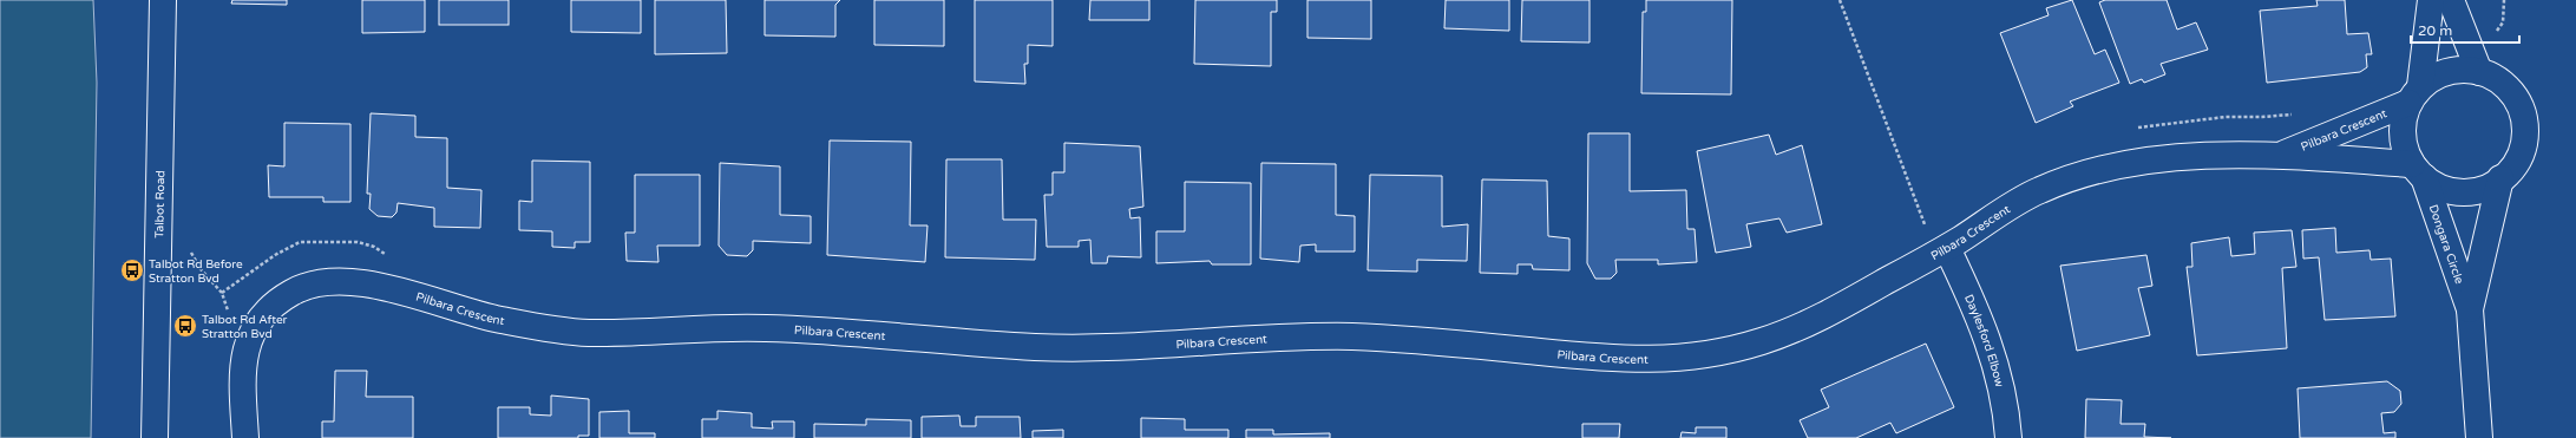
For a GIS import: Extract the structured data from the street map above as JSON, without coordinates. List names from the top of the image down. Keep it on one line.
{"streets":{"street":["Pilbara Crescent","Talbot Road","Dongara Circle","Daylesford Elbow"]},"crossings":[["Pilbara Crescent","Dongara Circle"],["Pilbara Crescent","Daylesford Elbow"]],"places":{"bus stop":["Talbot Rd Before Stratton Bvd","Talbot Rd After Stratton Bvd"]},"scale_bar":"20 m"}
